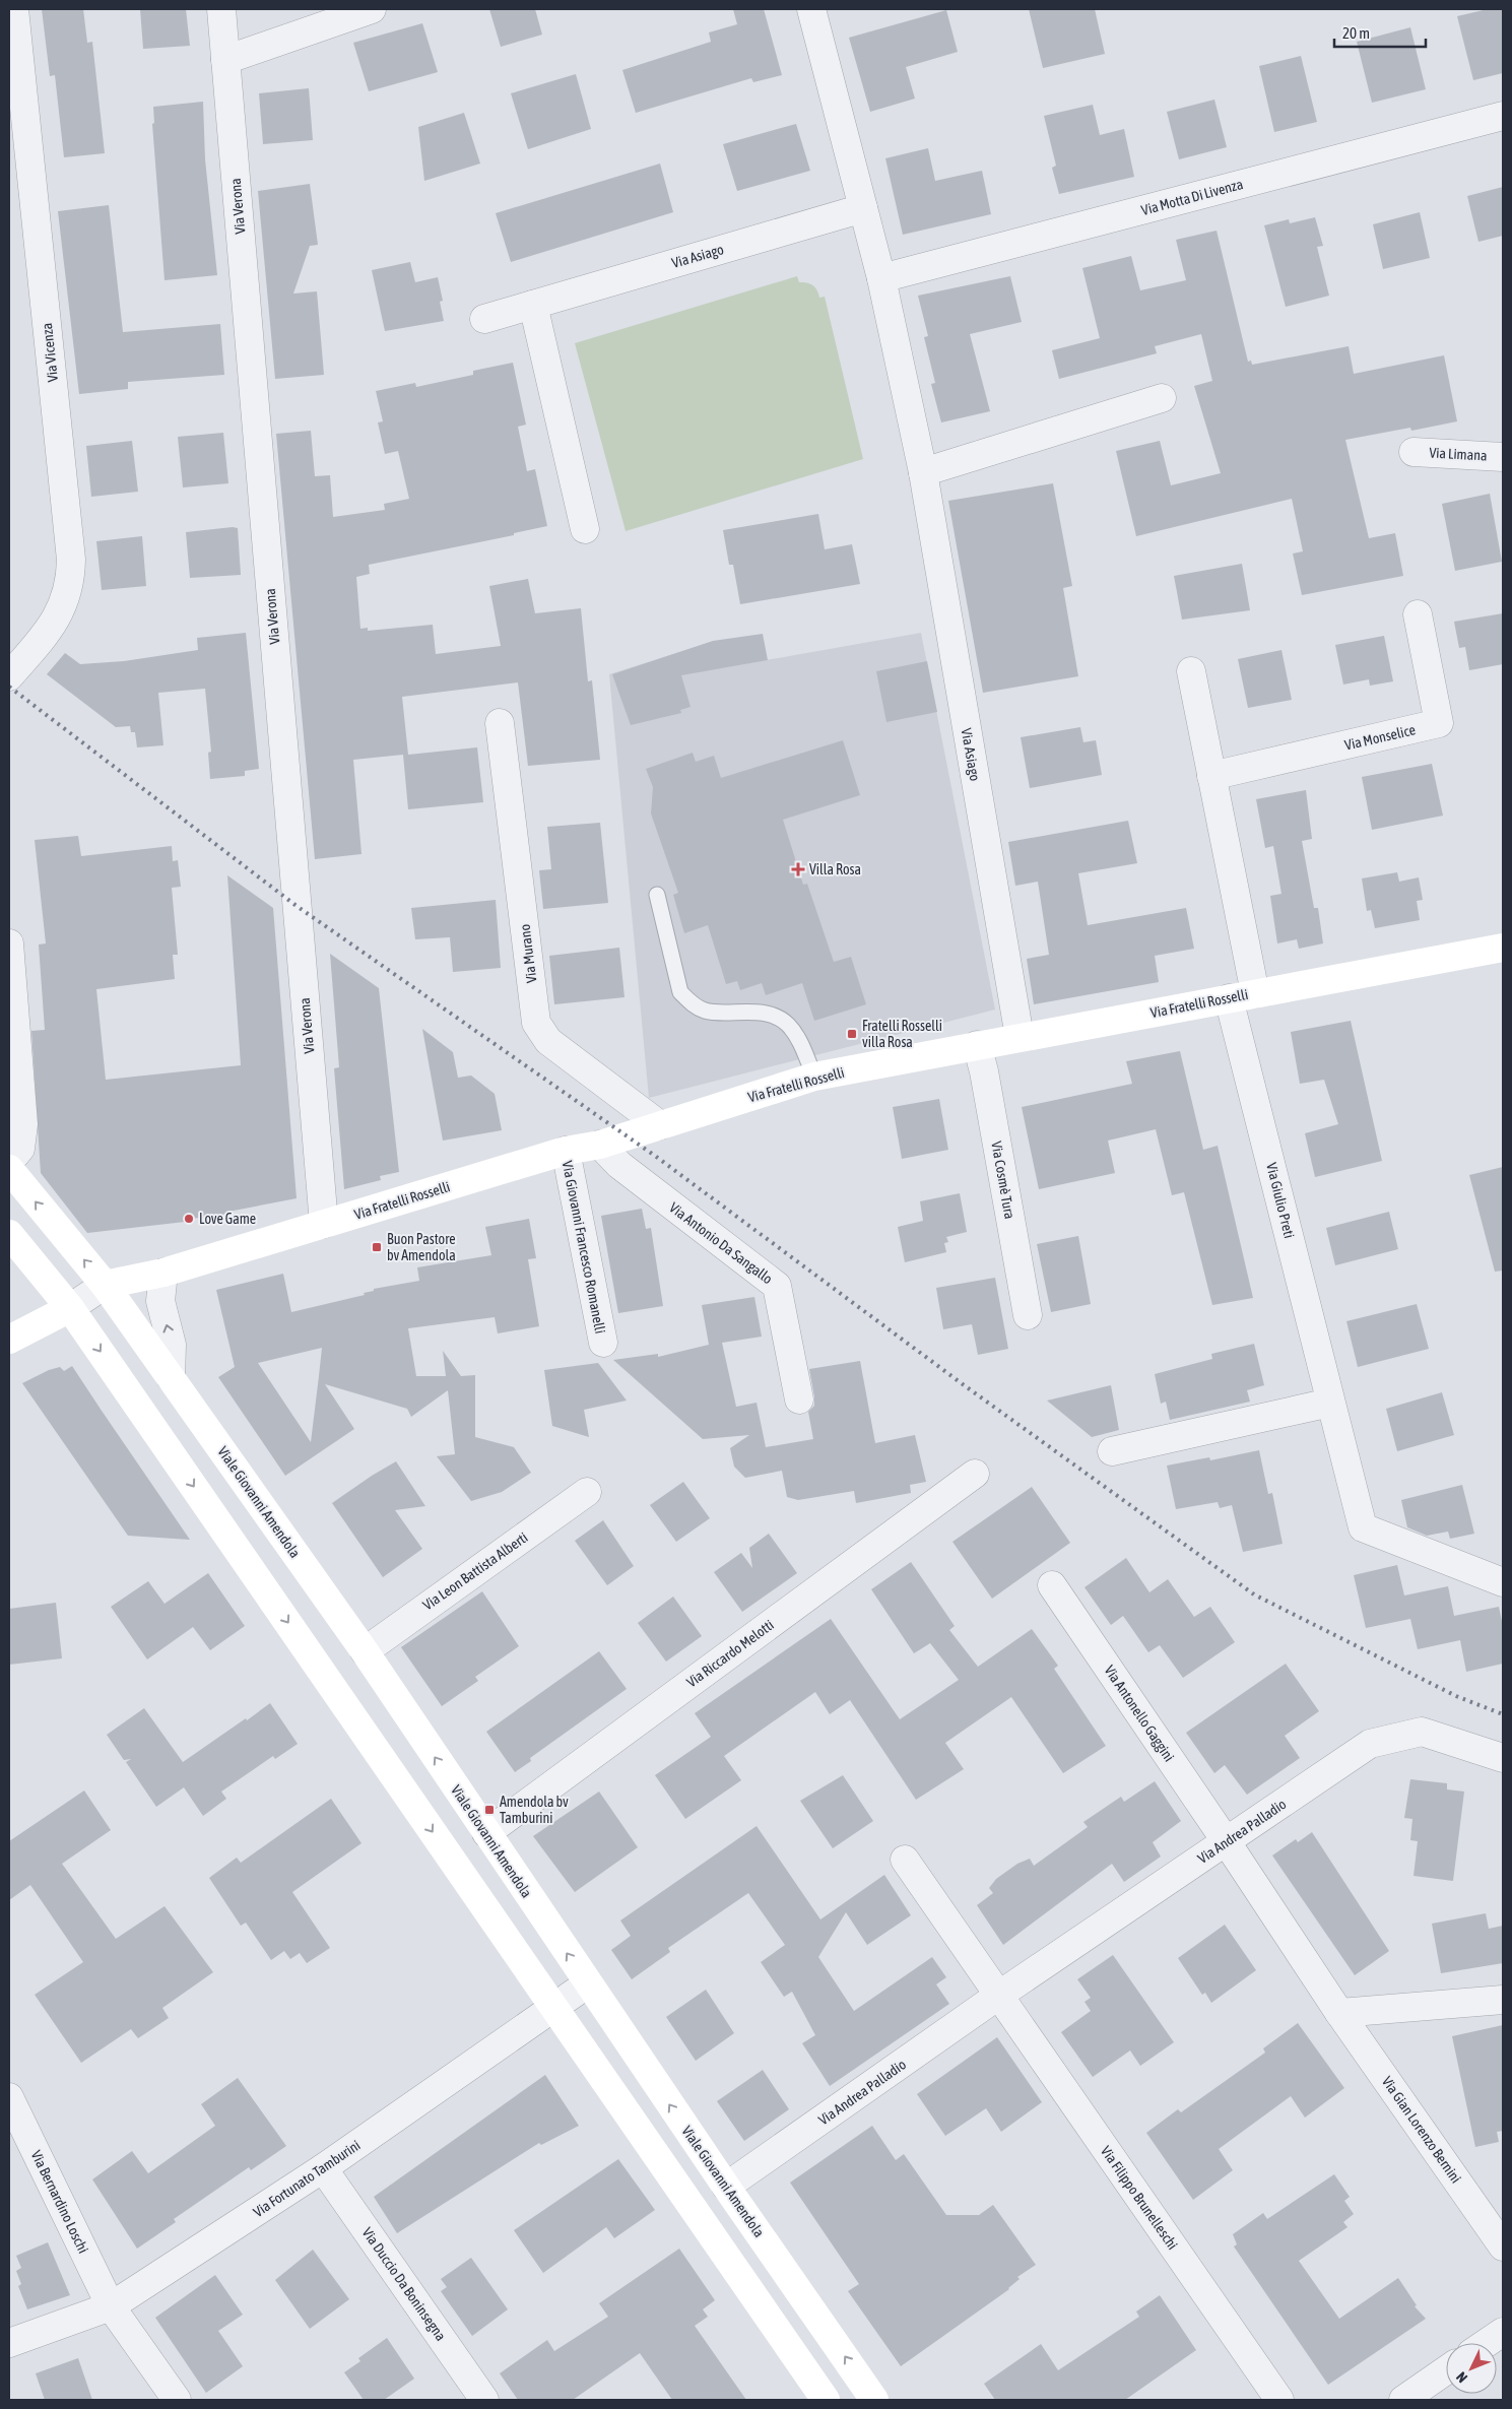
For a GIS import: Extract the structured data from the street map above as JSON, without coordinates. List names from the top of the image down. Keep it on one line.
{"streets":{"main road":["Via Fratelli Rosselli","Viale Giovanni Amendola"],"street":["Via Motta Di Livenza","Via Verona","Via Asiago","Via Vicenza","Via Limana","Via Monselice","Via Murano","Via Cosmè Tura","Via Giulio Preti","Via Antonio Da Sangallo","Via Giovanni Francesco Romanelli","Via Leon Battista Alberti","Via Riccardo Melotti","Via Antonello Gaggini","Via Andrea Palladio","Via Gian Lorenzo Bernini","Via Fortunato Tamburini","Via Filippo Brunelleschi","Via Bernardino Loschi","Via Duccio Da Boninsegna"]},"crossings":[["Via Motta Di Livenza","Via Asiago"],["Via Verona","Via Fratelli Rosselli"],["Via Asiago","Via Fratelli Rosselli"],["Via Murano","Via Fratelli Rosselli"],["Via Fratelli Rosselli","Via Cosmè Tura"],["Via Fratelli Rosselli","Via Giulio Preti"],["Via Fratelli Rosselli","Via Antonio Da Sangallo"],["Via Fratelli Rosselli","Via Giovanni Francesco Romanelli"],["Via Fratelli Rosselli","Viale Giovanni Amendola"],["Viale Giovanni Amendola","Via Leon Battista Alberti"],["Viale Giovanni Amendola","Via Riccardo Melotti"],["Viale Giovanni Amendola","Via Andrea Palladio"],["Viale Giovanni Amendola","Via Fortunato Tamburini"],["Via Antonello Gaggini","Via Andrea Palladio"],["Via Antonello Gaggini","Via Gian Lorenzo Bernini"],["Via Andrea Palladio","Via Gian Lorenzo Bernini"],["Via Andrea Palladio","Via Filippo Brunelleschi"],["Via Fortunato Tamburini","Via Bernardino Loschi"],["Via Fortunato Tamburini","Via Duccio Da Boninsegna"]],"places":{"health":["Villa Rosa"],"transit":["Fratelli Rosselli villa Rosa","Buon Pastore bv Amendola","Amendola bv Tamburini"],"other":["Love Game"]},"scale_bar":"20 m","north":"bottom left"}
